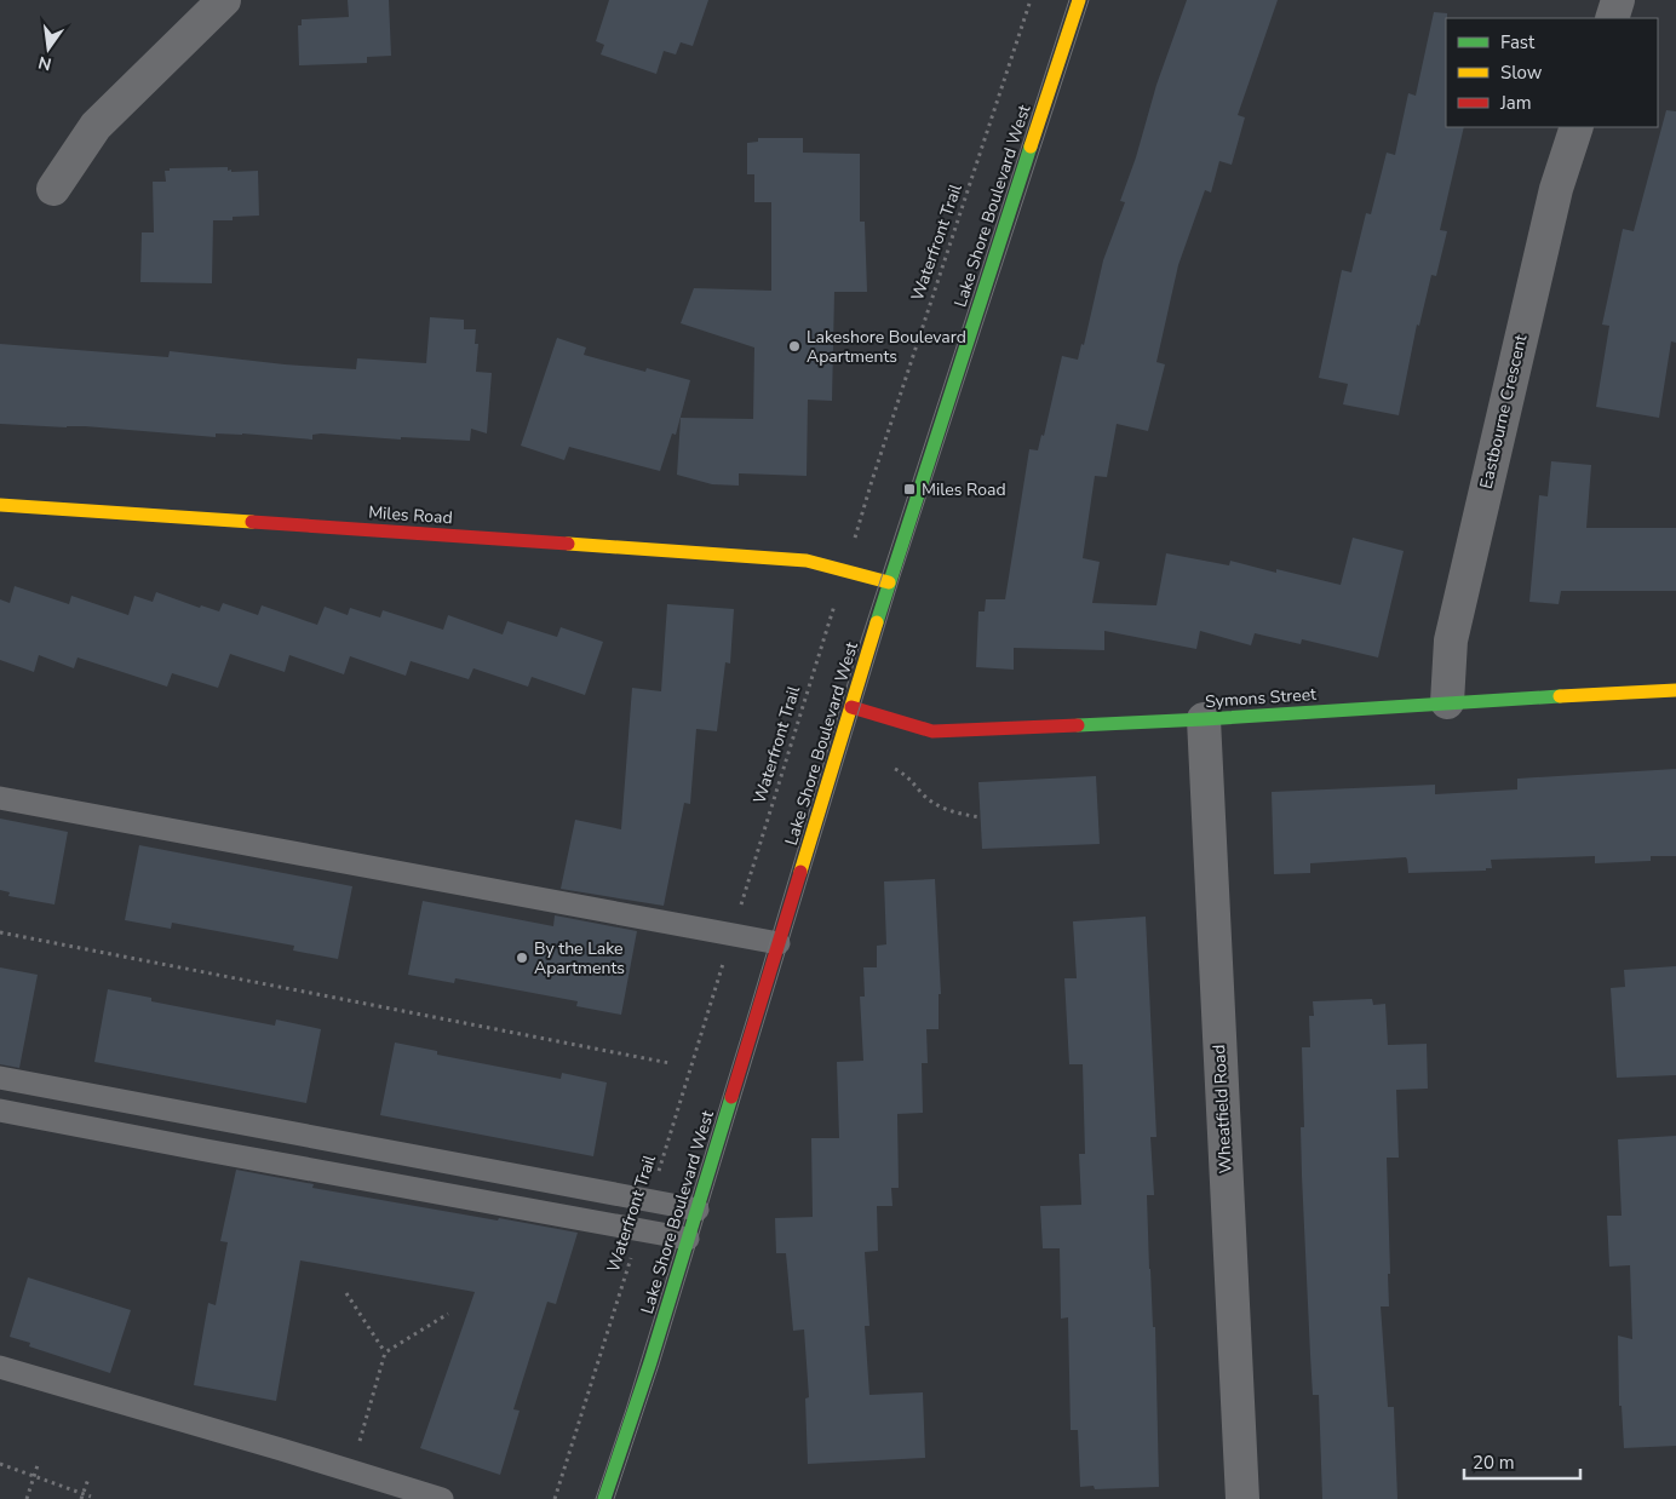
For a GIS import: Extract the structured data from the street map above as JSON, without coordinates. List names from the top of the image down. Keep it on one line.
{"streets":{"street":["Lake Shore Boulevard West","Eastbourne Crescent","Miles Road","Symons Street","Wheatfield Road"],"path":["Waterfront Trail"]},"crossings":[["Lake Shore Boulevard West","Miles Road"],["Lake Shore Boulevard West","Symons Street"],["Waterfront Trail","Miles Road"],["Eastbourne Crescent","Symons Street"],["Symons Street","Wheatfield Road"]],"places":{"other":["Lakeshore Boulevard Apartments","By the Lake Apartments"],"transit":["Miles Road"]},"legend":["Fast","Slow","Jam"],"scale_bar":"20 m","north":"bottom"}
